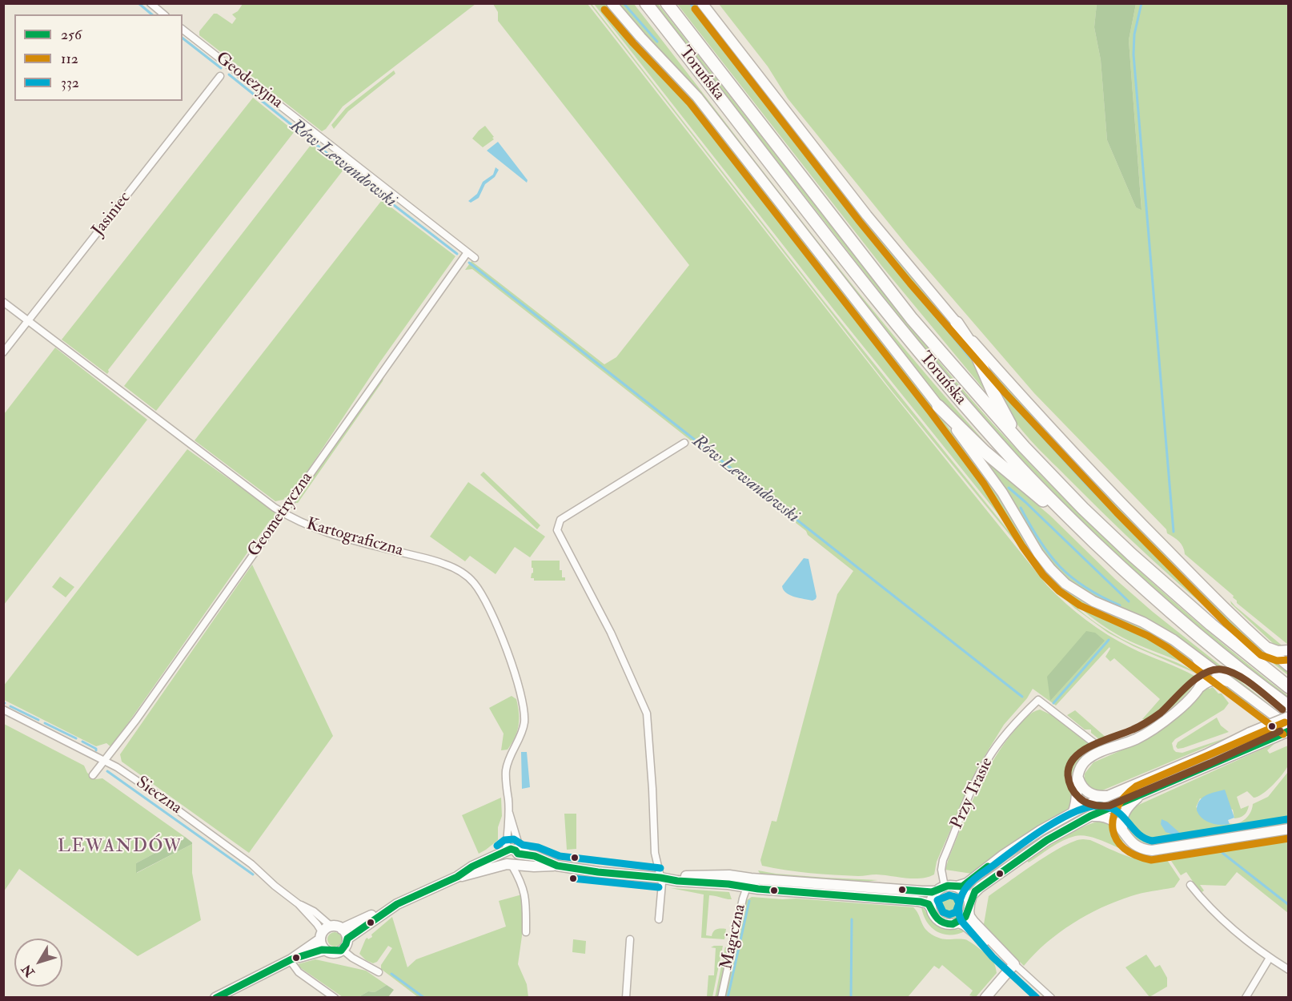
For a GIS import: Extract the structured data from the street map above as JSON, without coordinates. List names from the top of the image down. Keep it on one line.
{"streets":{"highway":["Toruńska"],"street":["Geodezyjna","Jasiniec","Geometryczna","Kartograficzna","Przy Trasie","Sieczna","Magiczna"]},"crossings":[["Geodezyjna","Geometryczna"],["Jasiniec","Kartograficzna"],["Geometryczna","Kartograficzna"],["Geometryczna","Sieczna"]],"districts":["LEWANDÓW"],"water":["Rów Lewandowski"],"lines":["transit line 112","transit line 256","transit line 332"],"legend":["256","112","332"],"north":"bottom left"}
